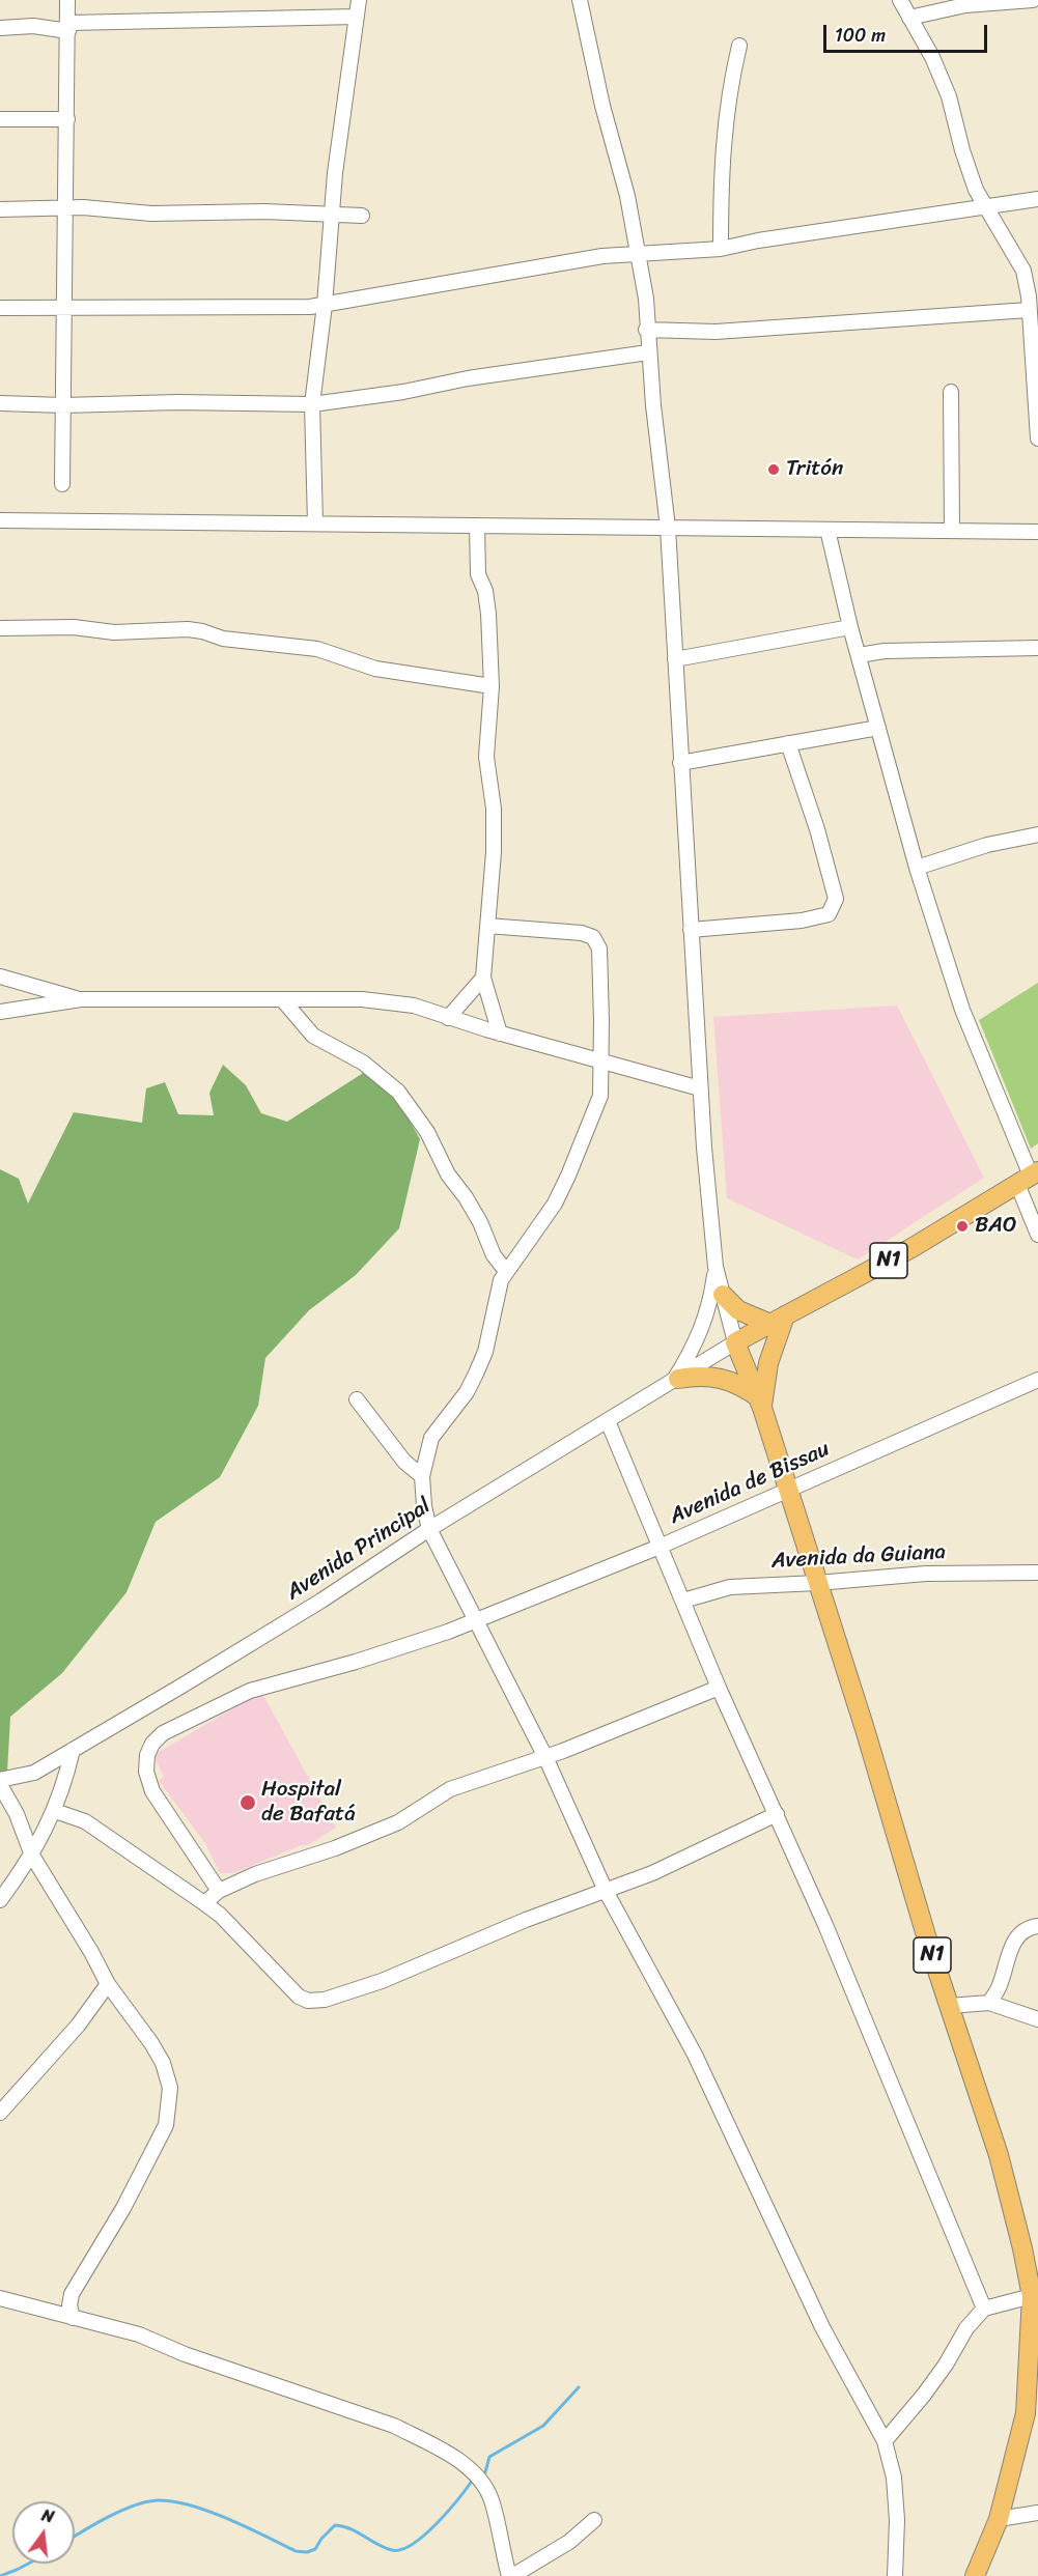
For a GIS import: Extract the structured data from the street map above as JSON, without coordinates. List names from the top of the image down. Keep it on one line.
{"streets":{"main road":["N1"],"street":["Avenida de Bissau","Avenida Principal","Avenida da Guiana"]},"crossings":[["N1","Avenida de Bissau"],["N1","Avenida Principal"],["N1","Avenida da Guiana"]],"places":["Tritón","BAO","Hospital de Bafatá"],"scale_bar":"100 m","north":"top"}
